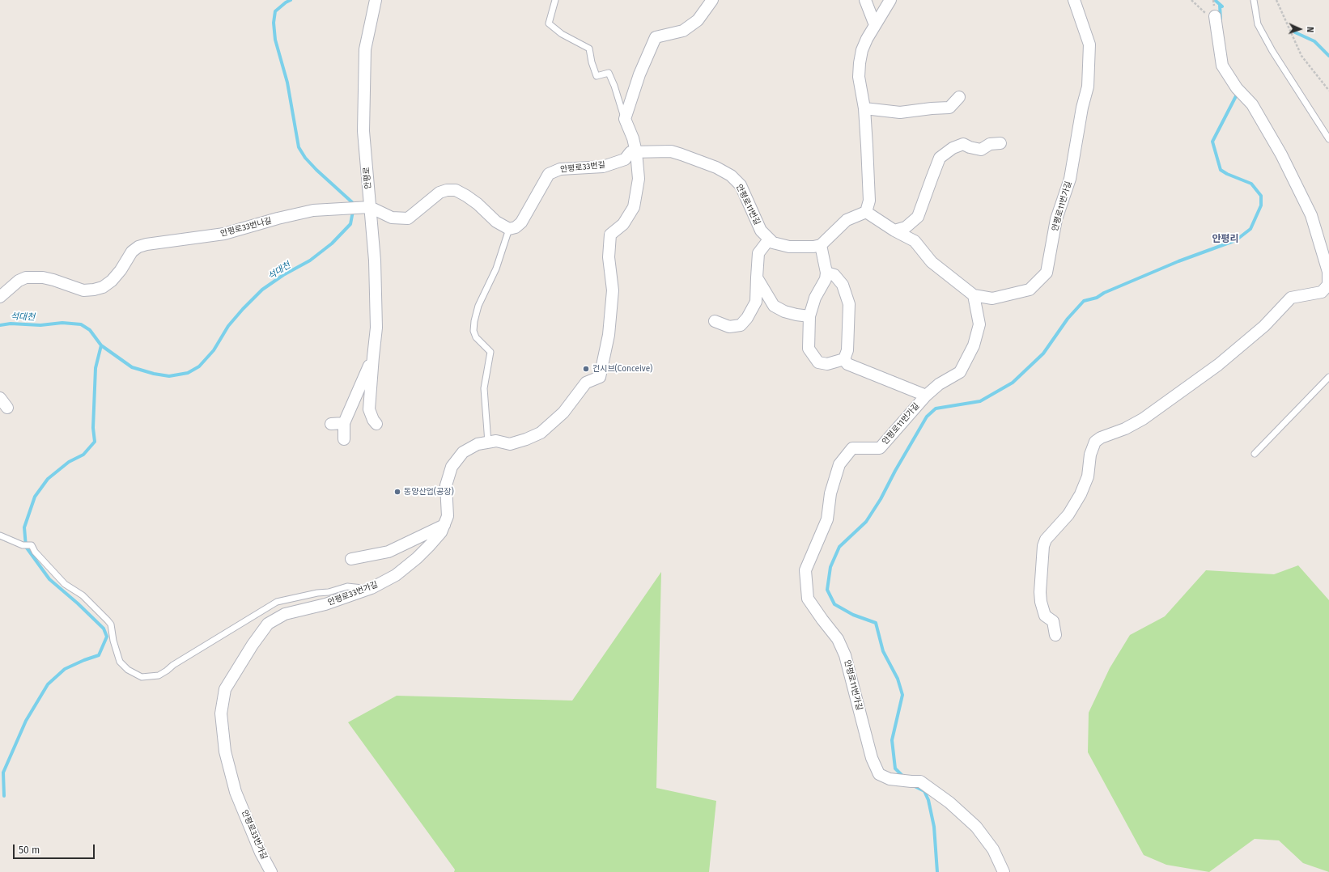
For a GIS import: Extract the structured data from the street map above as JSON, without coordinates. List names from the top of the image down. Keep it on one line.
{"streets":{"street":["안평로33번길","안평로","안평로11번길","안평로11번가길","안평로33번나길","안평로33번가길"]},"crossings":[["안평로33번길","안평로11번길"],["안평로33번길","안평로33번나길"],["안평로33번길","안평로33번가길"],["안평로","안평로33번나길"],["안평로11번길","안평로33번가길"]],"districts":["안평리"],"water":["석대천"],"places":["컨시브(Conceive)","동양산업(공장)"],"scale_bar":"50 m","north":"right"}
